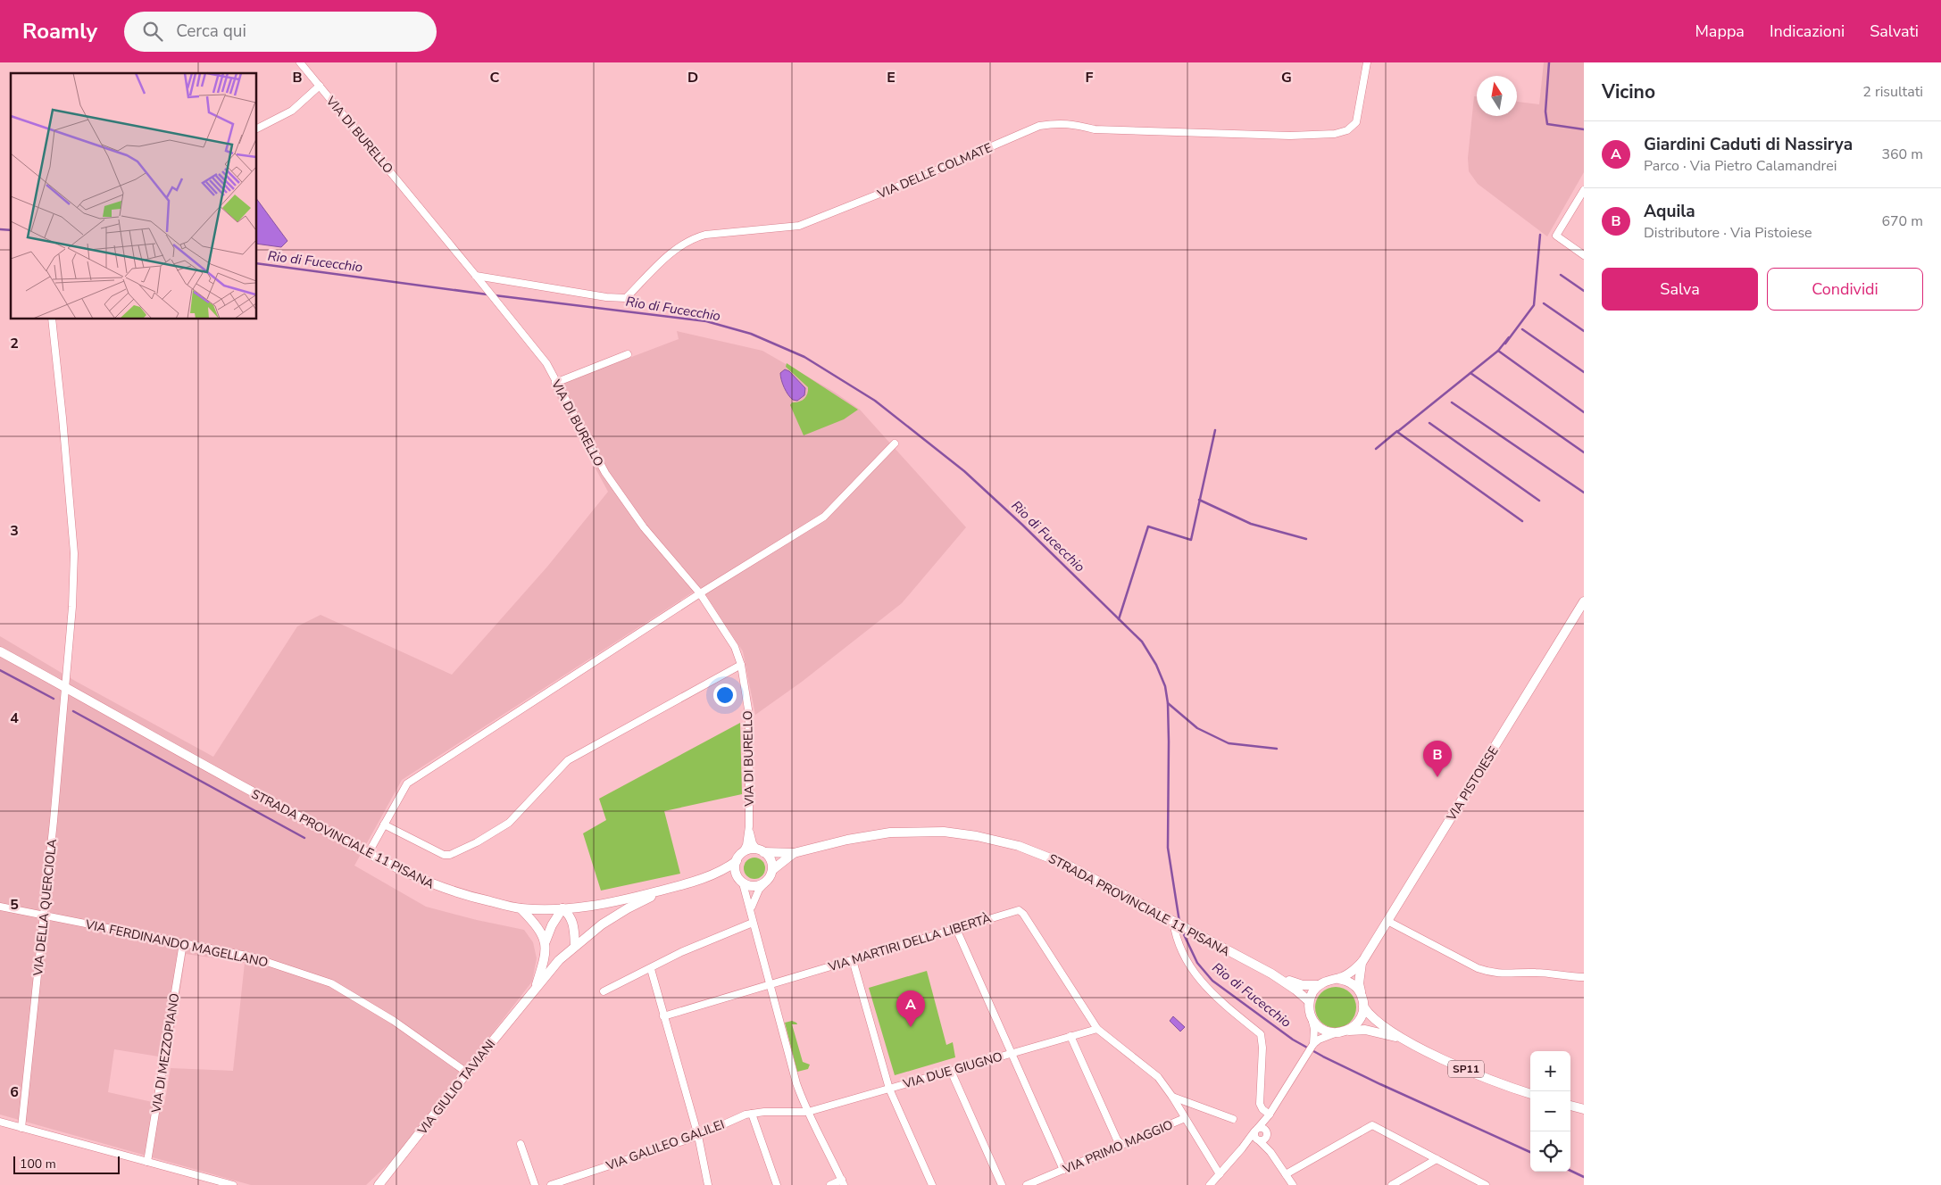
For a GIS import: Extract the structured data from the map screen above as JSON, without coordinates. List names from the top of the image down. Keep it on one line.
{"streets":{"main road":["VIA PISTOIESE","STRADA PROVINCIALE 11 PISANA","SP11","VIA GIULIO TAVIANI"],"street":["VIA DI BURELLO","VIA DELLE COLMATE","VIA DELLA QUERCIOLA","VIA MARTIRI DELLA LIBERTÀ","VIA FERDINANDO MAGELLANO","VIA DI MEZZOPIANO","VIA DUE GIUGNO","VIA GALILEO GALILEI","VIA PRIMO MAGGIO"]},"crossings":[["VIA DI BURELLO","VIA DELLE COLMATE"],["VIA DI BURELLO","STRADA PROVINCIALE 11 PISANA"],["VIA PISTOIESE","STRADA PROVINCIALE 11 PISANA"],["VIA PISTOIESE","SP11"],["STRADA PROVINCIALE 11 PISANA","VIA DELLA QUERCIOLA"],["STRADA PROVINCIALE 11 PISANA","SP11"],["STRADA PROVINCIALE 11 PISANA","VIA GIULIO TAVIANI"],["VIA DELLA QUERCIOLA","VIA FERDINANDO MAGELLANO"],["VIA MARTIRI DELLA LIBERTÀ","VIA DUE GIUGNO"],["VIA FERDINANDO MAGELLANO","VIA DI MEZZOPIANO"],["VIA FERDINANDO MAGELLANO","VIA GIULIO TAVIANI"],["VIA DUE GIUGNO","VIA GALILEO GALILEI"]],"water":["Rio di Fucecchio"],"scale_bar":"100 m","north":"top","page":{"header":"Roamly","search":"Cerca qui","nav":["Mappa","Indicazioni","Salvati"],"heading":["Vicino","2 risultati"],"list":[{"mark":"A","name":"Giardini Caduti di Nassirya","note":"Parco · Via Pietro Calamandrei","value":"360 m"},{"mark":"B","name":"Aquila","note":"Distributore · Via Pistoiese","value":"670 m"}],"buttons":["Salva","Condividi"],"pins":["B","A"],"map_buttons":["+","−"],"scale":"100 m"},"grid":{"columns":["B","C","D","E","F","G"],"rows":["2","3","4","5","6"]}}
